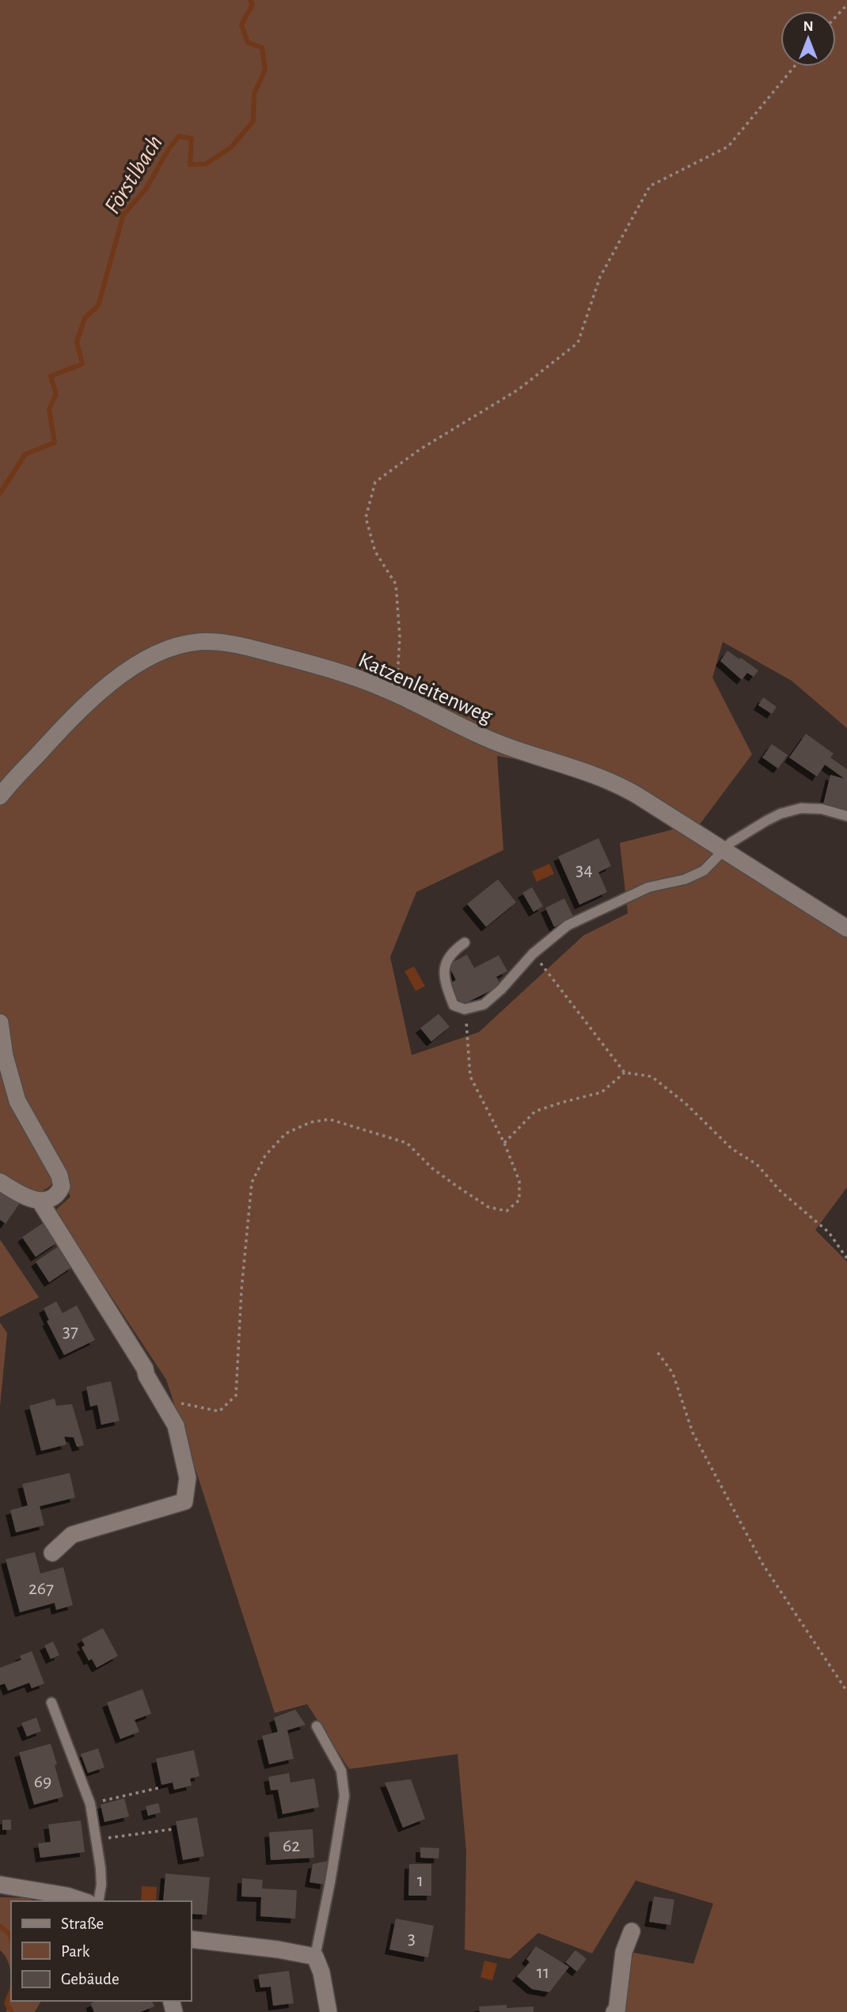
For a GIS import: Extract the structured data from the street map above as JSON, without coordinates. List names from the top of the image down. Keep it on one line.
{"streets":{"street":["Katzenleitenweg"]},"water":["Förstlbach"],"house_numbers":["34","37","267","69","62","1","3","11"],"legend":["Straße","Park","Gebäude"],"north":"top"}
